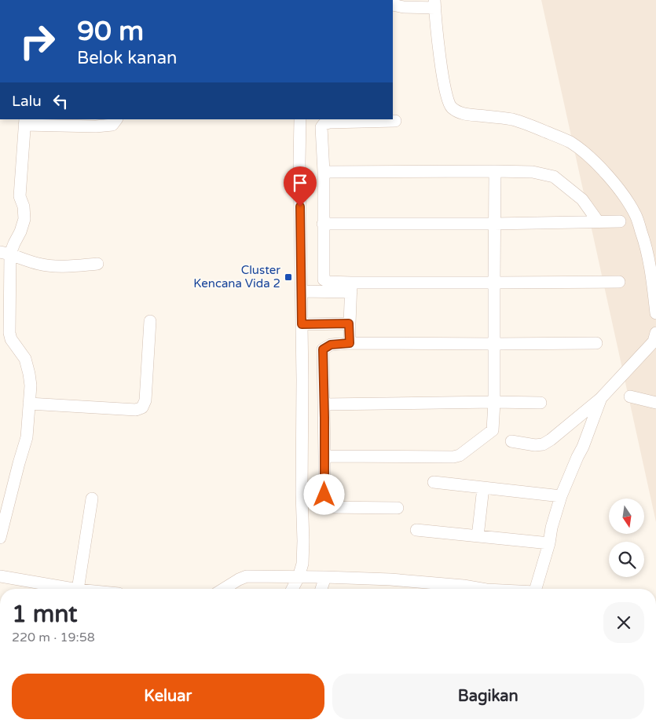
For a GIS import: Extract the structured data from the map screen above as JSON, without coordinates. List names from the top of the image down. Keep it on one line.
{"places":{"transit":["Cluster Kencana Vida 2"]},"north":"bottom","page":{"turn":["90 m","Belok kanan"],"then":"Lalu","heading":["1 mnt","220 m · 19:58"],"buttons":["Keluar","Bagikan"]}}
